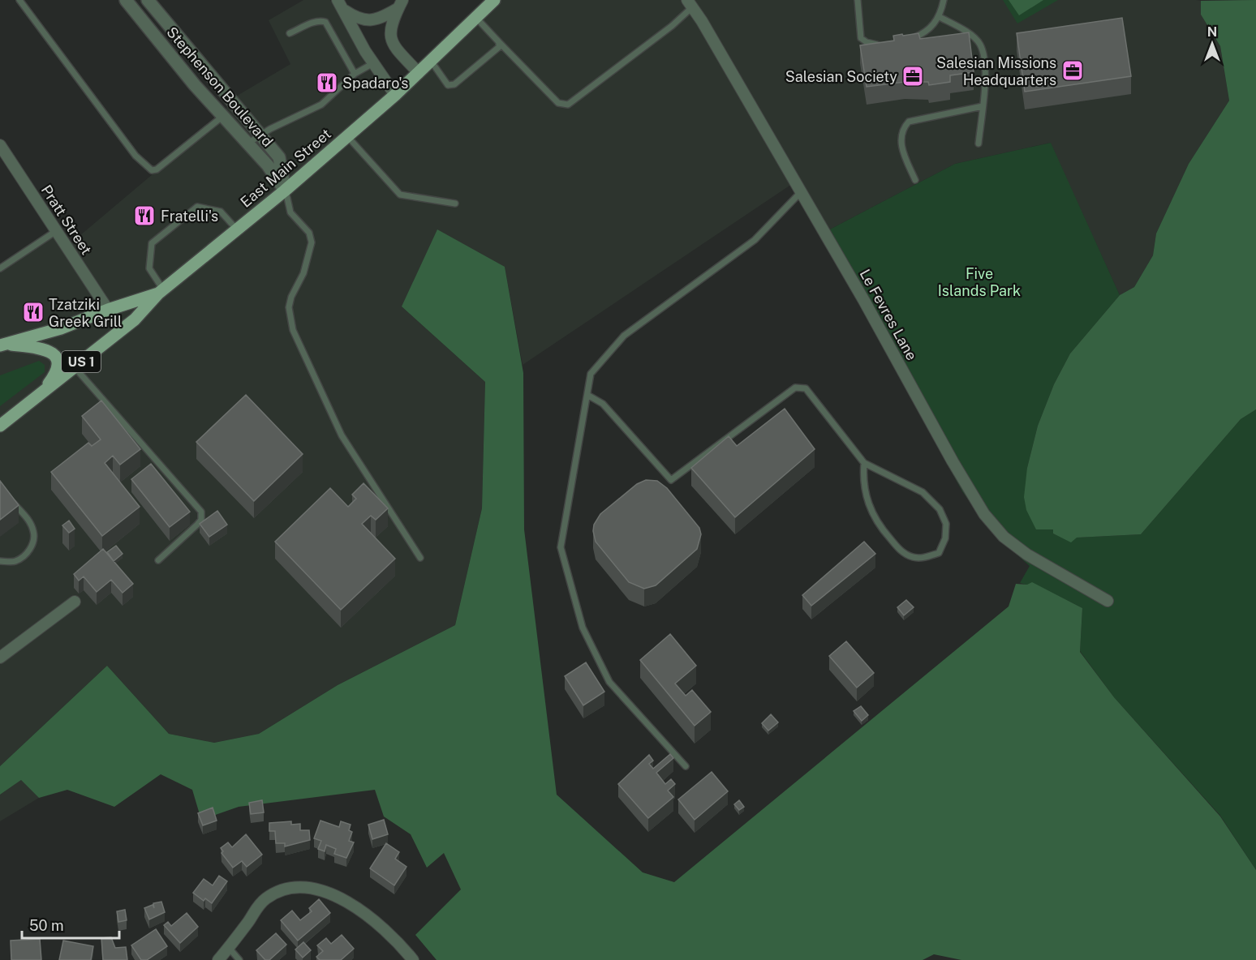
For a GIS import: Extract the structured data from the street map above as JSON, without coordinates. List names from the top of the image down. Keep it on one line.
{"streets":{"main road":["East Main Street","US 1"],"street":["Stephenson Boulevard","Pratt Street","Le Fevres Lane"]},"crossings":[["Stephenson Boulevard","East Main Street"],["East Main Street","US 1"],["Pratt Street","US 1"]],"parks":["Five Islands Park"],"places":{"office":["Salesian Missions Headquarters","Salesian Society"],"restaurant":["Spadaro's","Fratelli's","Tzatziki Greek Grill"]},"scale_bar":"50 m","north":"top"}
